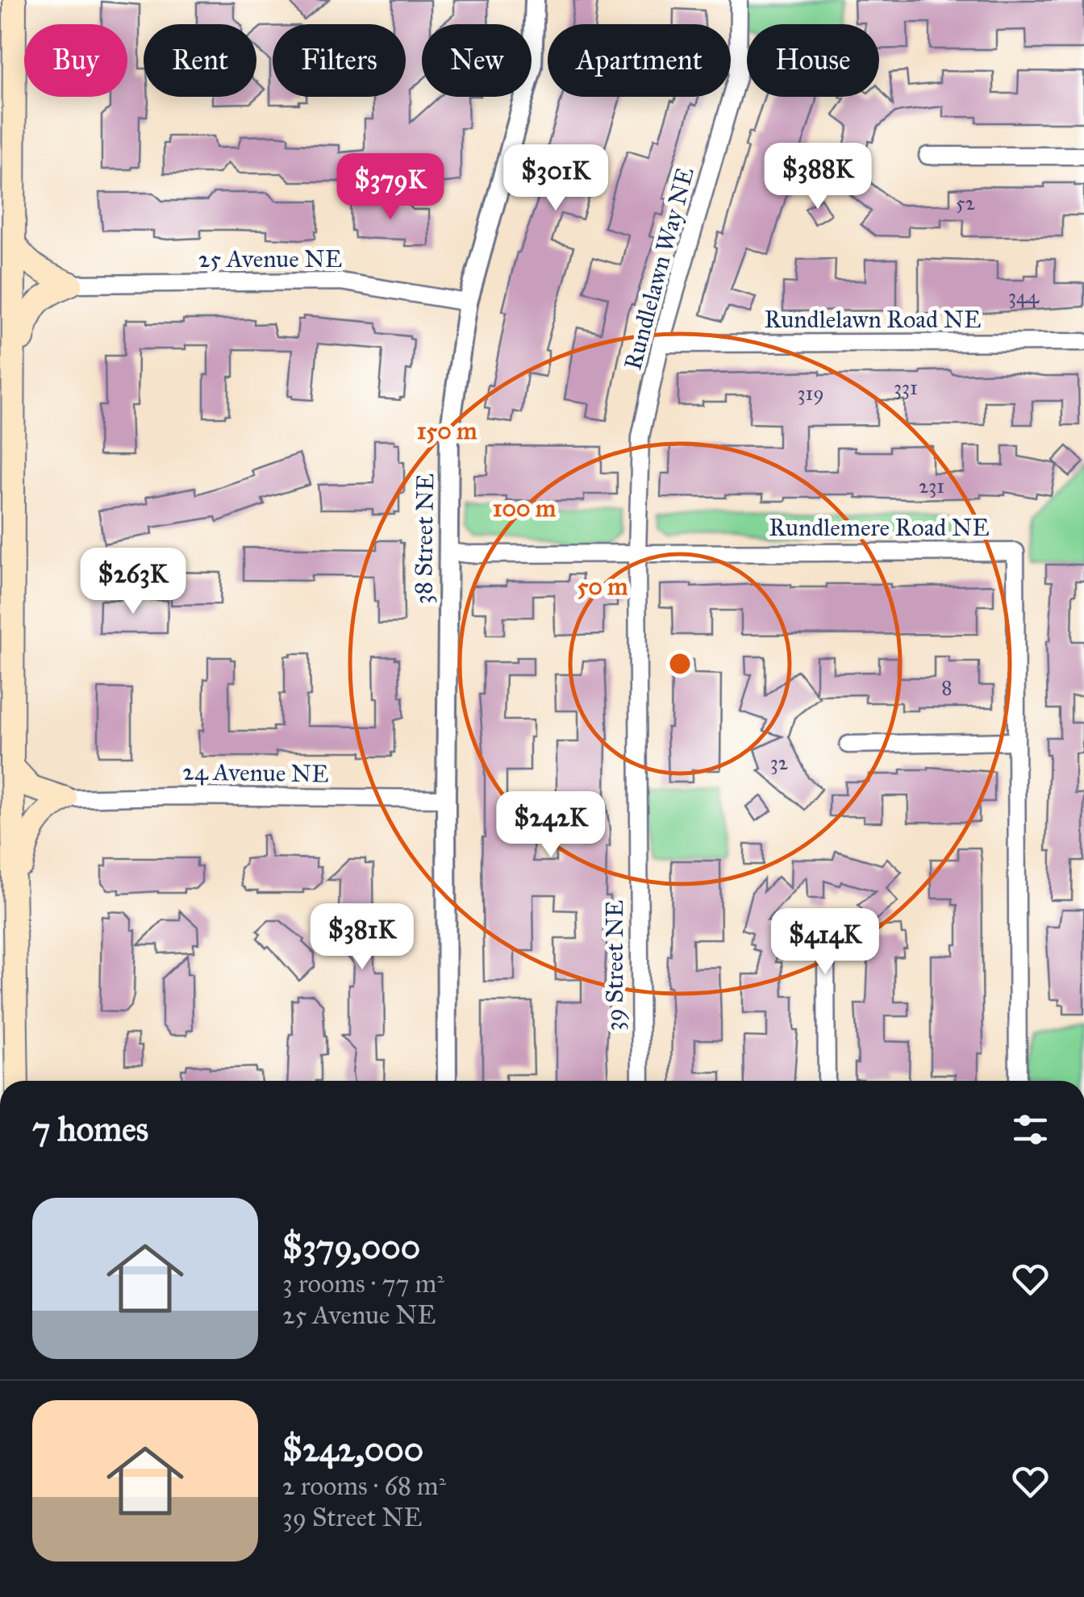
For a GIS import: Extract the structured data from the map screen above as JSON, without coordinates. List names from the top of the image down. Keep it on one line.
{"streets":{"street":["25 Avenue NE","Rundlelawn Way NE","Rundlelawn Road NE","Rundlemere Road NE","38 Street NE","24 Avenue NE","39 Street NE"]},"crossings":[["25 Avenue NE","38 Street NE"],["Rundlelawn Way NE","Rundlelawn Road NE"],["Rundlelawn Way NE","Rundlemere Road NE"],["Rundlelawn Way NE","39 Street NE"],["Rundlemere Road NE","38 Street NE"],["Rundlemere Road NE","39 Street NE"],["38 Street NE","24 Avenue NE"]],"house_numbers":["52","344","331","319","231","8","32"],"page":{"chip":["Buy","Rent","Filters","New","Apartment","House"],"price":["$388K","$301K","$379K","$263K","$242K","$381K","$414K"],"heading":"7 homes","list":[{"name":"$379,000","note":"3 rooms · 77 m² · 25 Avenue NE"},{"name":"$242,000","note":"2 rooms · 68 m² · 39 Street NE"}]},"rings":["150 m","100 m","50 m"]}
